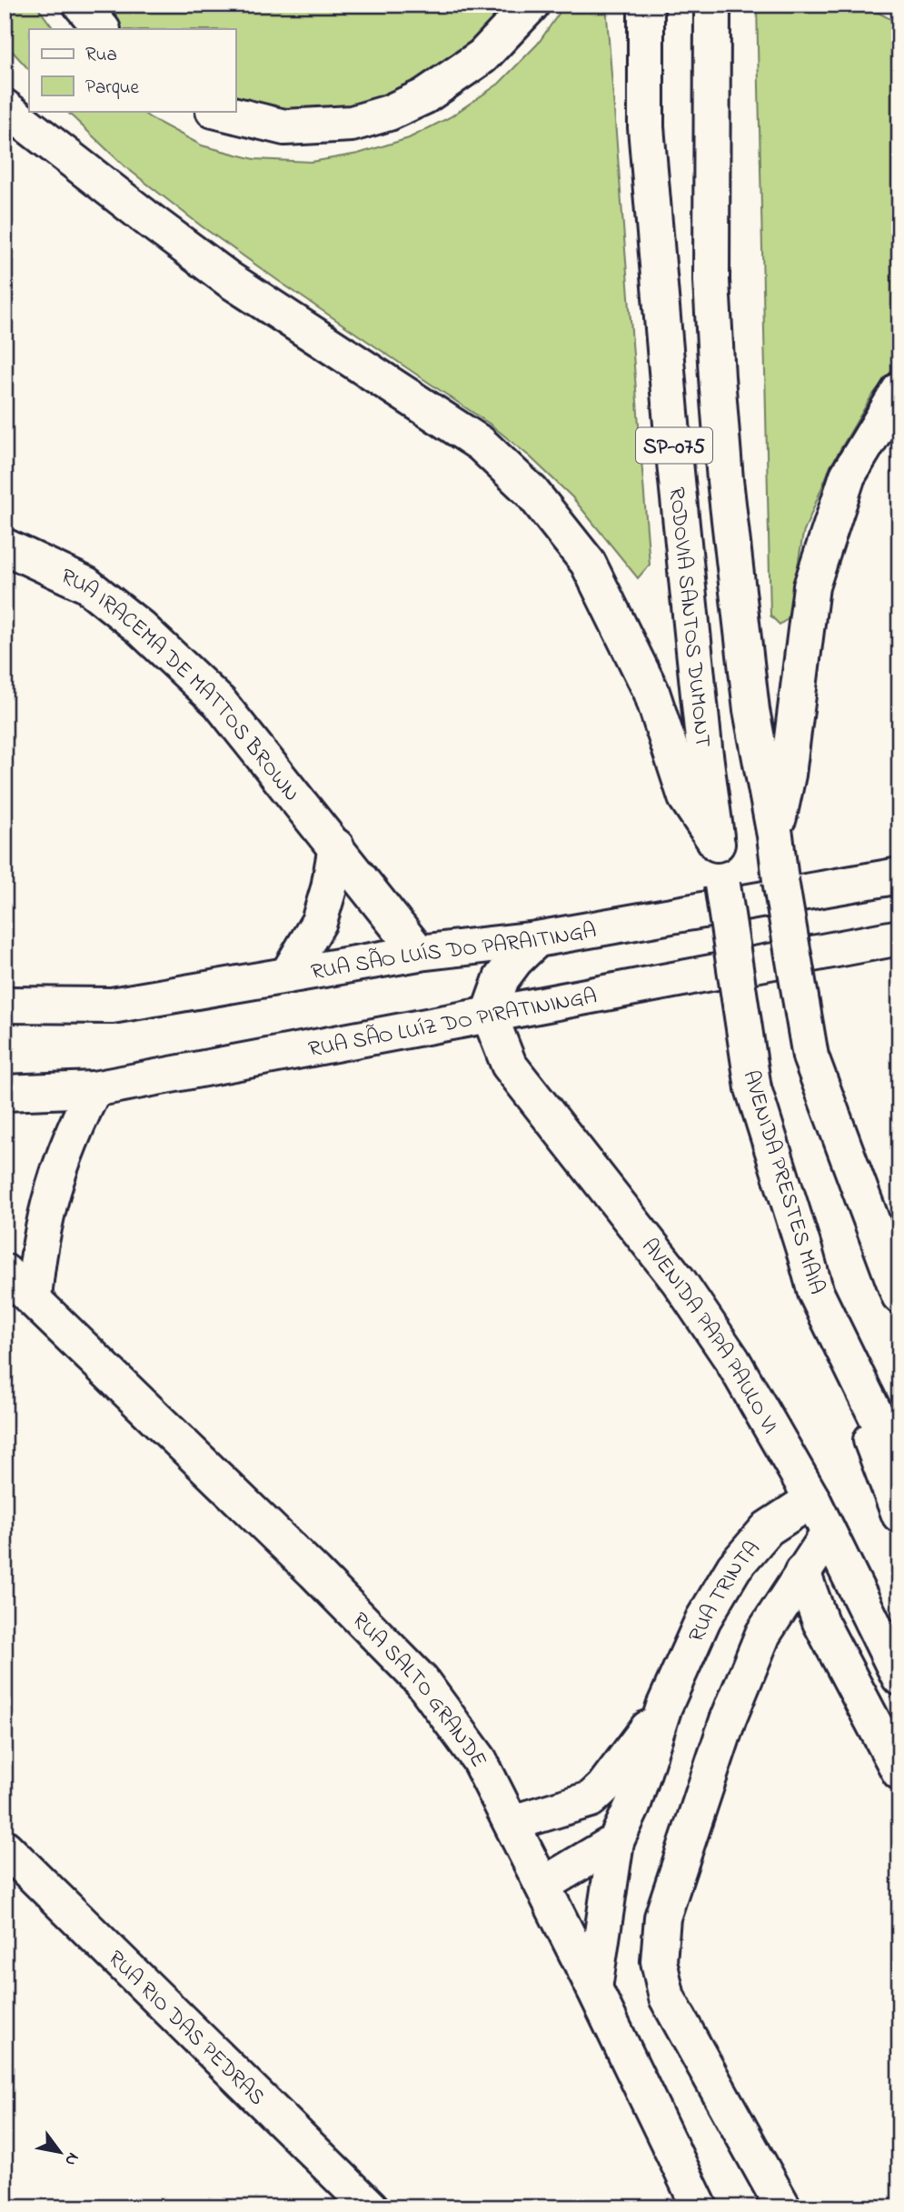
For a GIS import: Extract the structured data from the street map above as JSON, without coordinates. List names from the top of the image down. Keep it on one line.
{"streets":{"main road":["SP-075","RODOVIA SANTOS DUMONT","RUA IRACEMA DE MATTOS BROWN","RUA SÃO LUÍS DO PARAITINGA","RUA SÃO LUÍZ DO PIRATININGA","AVENIDA PRESTES MAIA","AVENIDA PAPA PAULO VI","RUA TRINTA","RUA SALTO GRANDE","RUA RIO DAS PEDRAS"]},"crossings":[["RODOVIA SANTOS DUMONT","AVENIDA PRESTES MAIA"],["RUA IRACEMA DE MATTOS BROWN","RUA SÃO LUÍS DO PARAITINGA"],["RUA SÃO LUÍZ DO PIRATININGA","AVENIDA PAPA PAULO VI"],["AVENIDA PAPA PAULO VI","RUA TRINTA"],["RUA TRINTA","RUA SALTO GRANDE"]],"legend":["Rua","Parque"],"north":"bottom right"}
